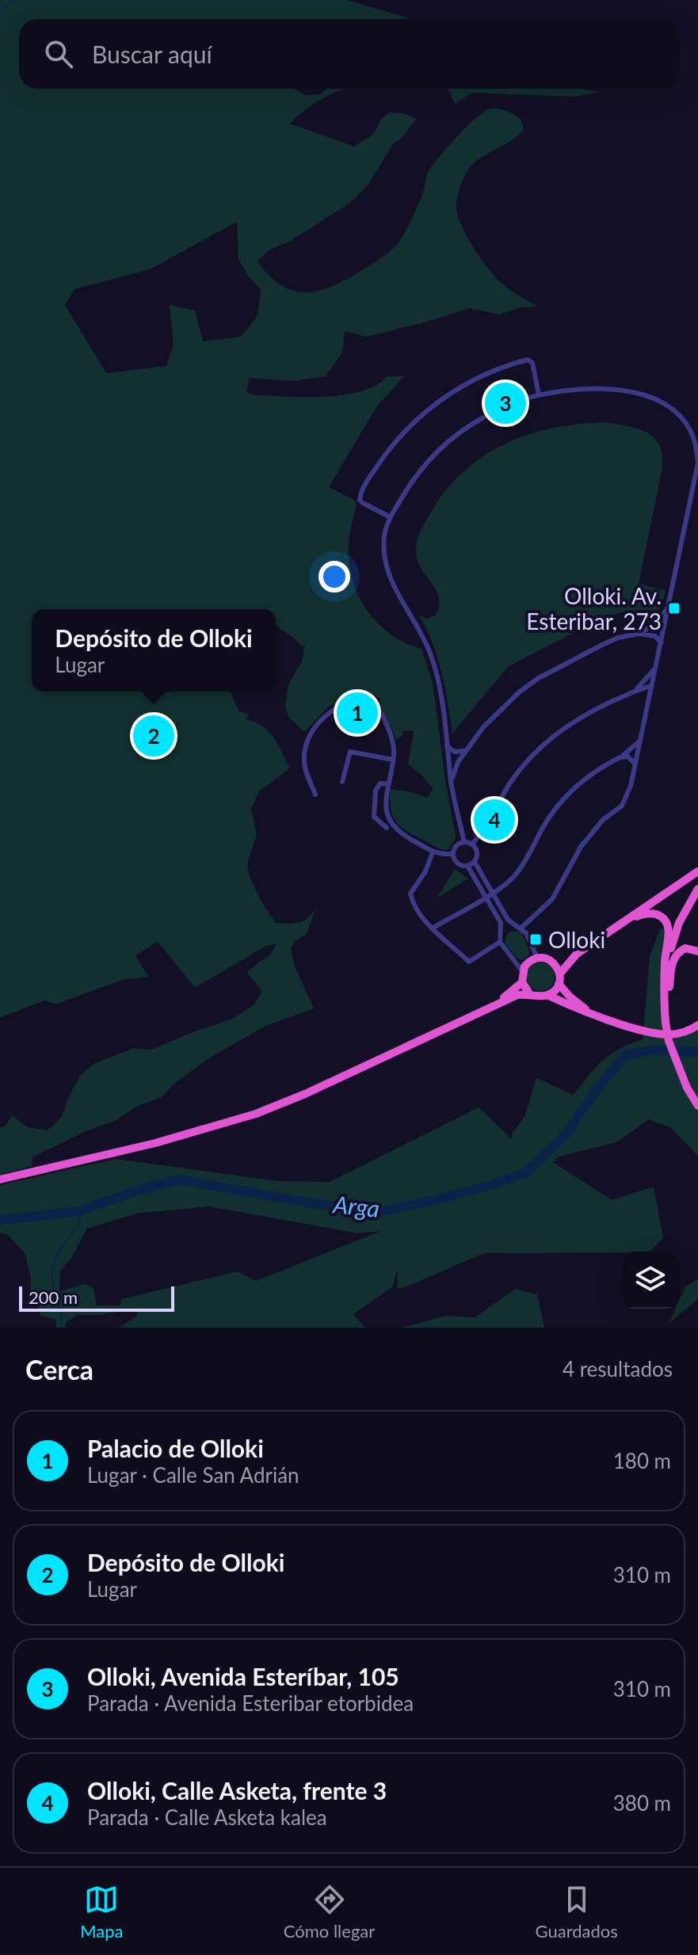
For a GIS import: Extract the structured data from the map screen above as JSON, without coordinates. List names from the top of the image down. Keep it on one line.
{"water":["Arga"],"places":{"transit":["Olloki. Av. Esteribar, 273","Olloki"]},"scale_bar":"200 m","page":{"search":"Buscar aquí","pins":["3","1","2","4"],"popup":["Depósito de Olloki","Lugar"],"scale":"200 m","heading":["Cerca","4 resultados"],"list":[{"mark":"1","name":"Palacio de Olloki","note":"Lugar · Calle San Adrián","value":"180 m"},{"mark":"2","name":"Depósito de Olloki","note":"Lugar","value":"310 m"},{"mark":"3","name":"Olloki, Avenida Esteríbar, 105","note":"Parada · Avenida Esteribar etorbidea","value":"310 m"},{"mark":"4","name":"Olloki, Calle Asketa, frente 3","note":"Parada · Calle Asketa kalea","value":"380 m"}],"nav":["Mapa","Cómo llegar","Guardados"]}}
